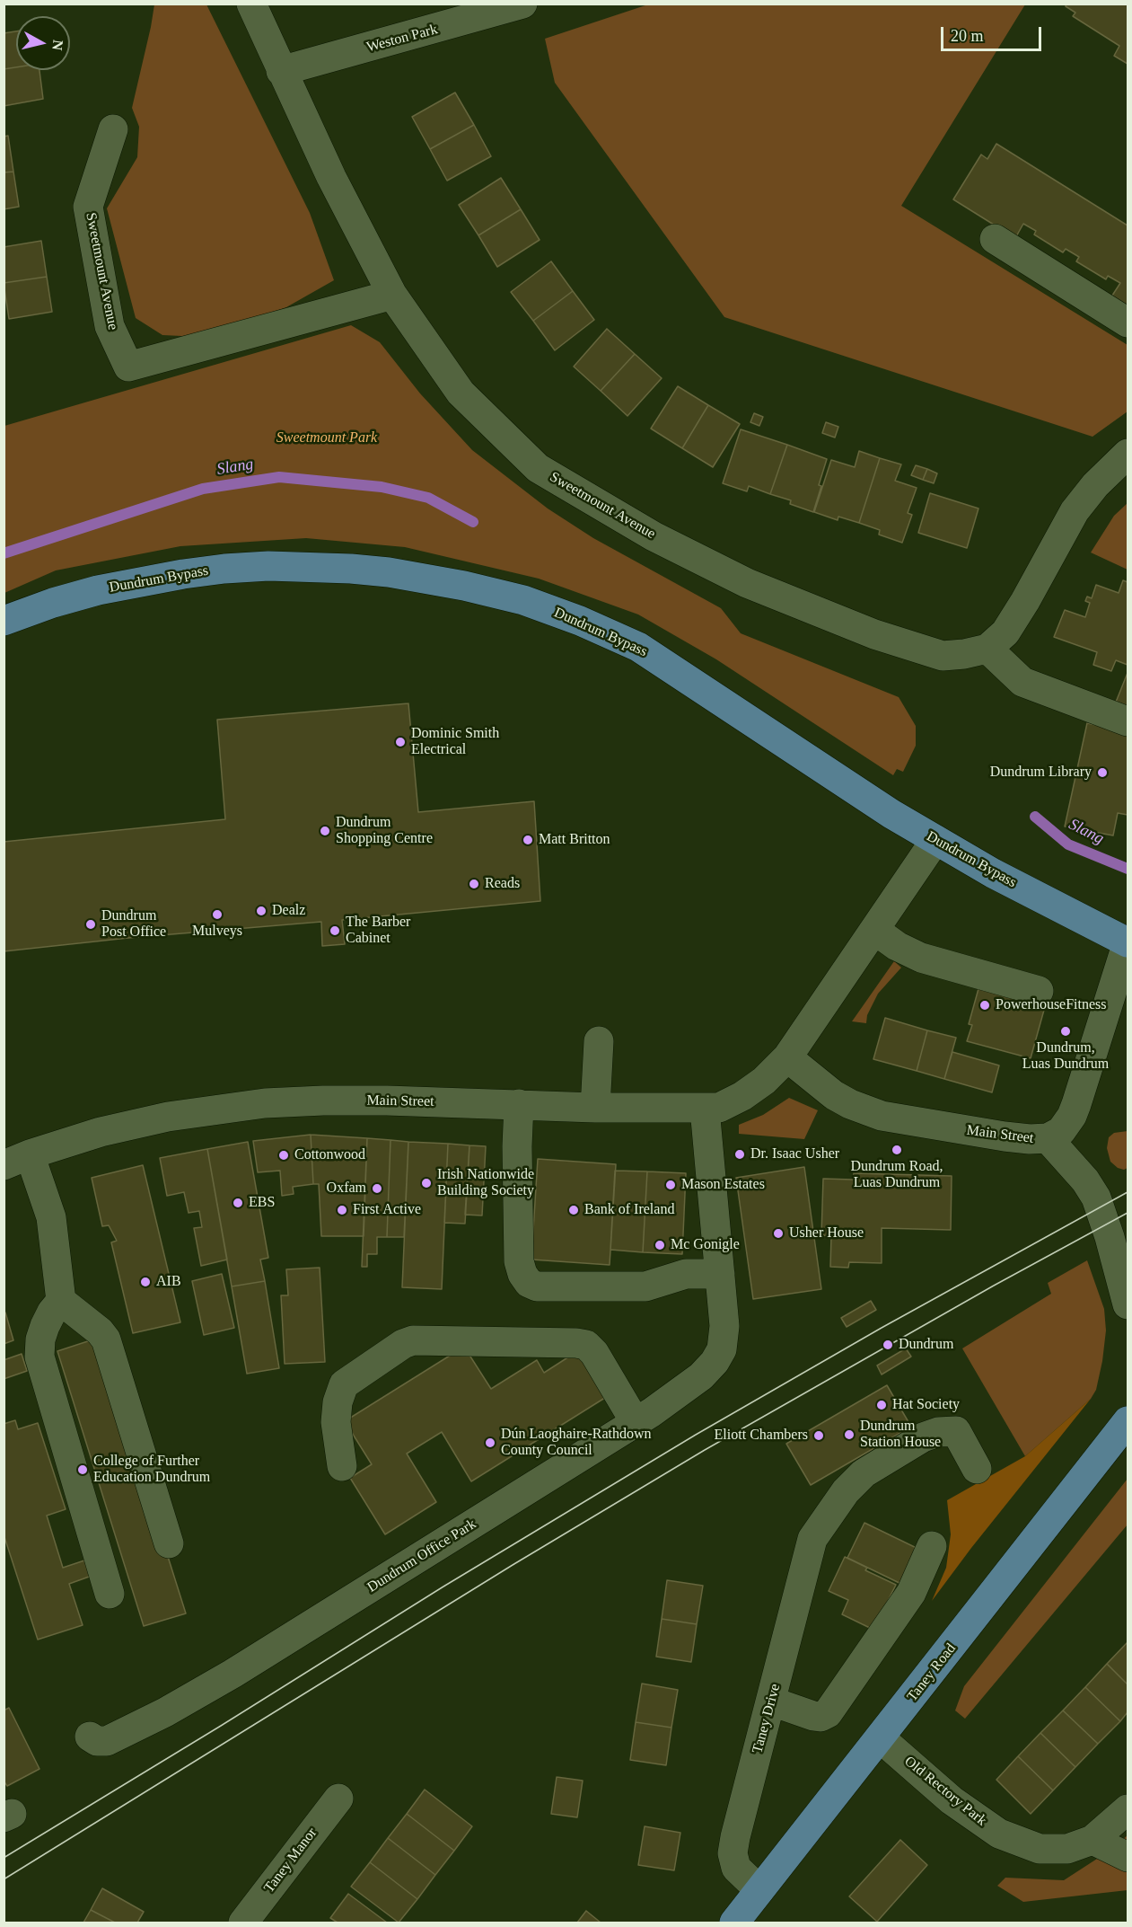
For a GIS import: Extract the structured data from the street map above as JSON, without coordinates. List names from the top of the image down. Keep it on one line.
{"streets":{"main road":["Dundrum Bypass","Taney Road"],"street":["Weston Park","Sweetmount Avenue","Main Street","Dundrum Office Park","Taney Drive","Old Rectory Park","Taney Manor"]},"crossings":[["Weston Park","Sweetmount Avenue"],["Dundrum Bypass","Main Street"],["Main Street","Dundrum Office Park"],["Taney Road","Taney Drive"],["Taney Road","Old Rectory Park"]],"water":["Slang"],"parks":["Sweetmount Park"],"places":["Dominic Smith Electrical","Dundrum Library","Dundrum Shopping Centre","Matt Britton","Reads","Dealz","Mulveys","Dundrum Post Office","The Barber Cabinet","PowerhouseFitness","Dundrum, Luas Dundrum","Dundrum Road, Luas Dundrum","Dr. Isaac Usher","Cottonwood","Irish Nationwide Building Society","Mason Estates","Oxfam","EBS","First Active","Bank of Ireland","Usher House","Mc Gonigle","AIB","Dundrum","Hat Society","Dundrum Station House","Eliott Chambers","Dún Laoghaire-Rathdown County Council","College of Further Education Dundrum"],"scale_bar":"20 m","north":"right"}
